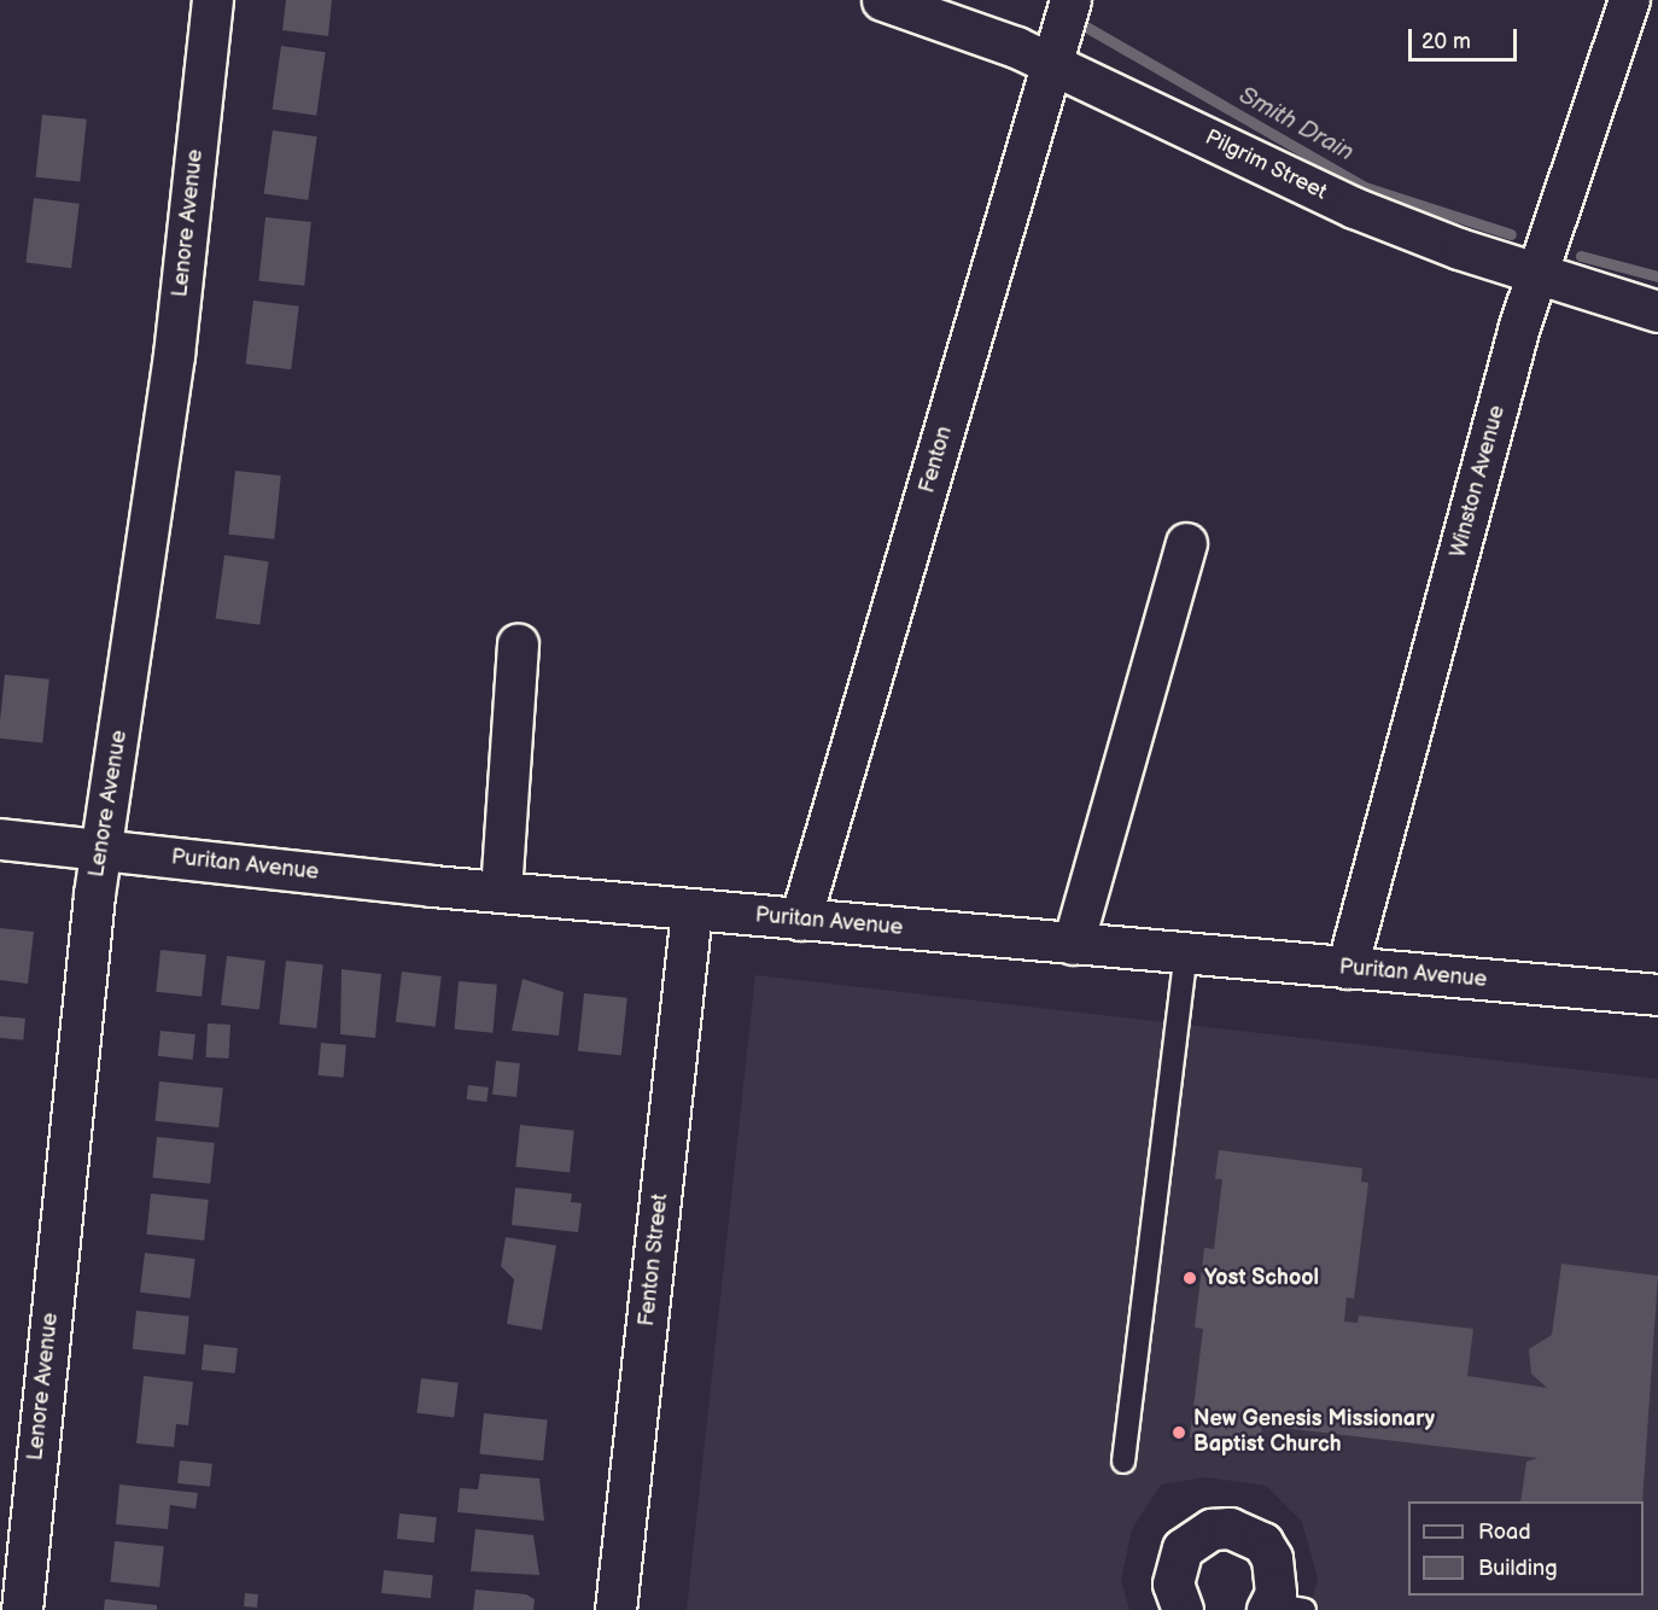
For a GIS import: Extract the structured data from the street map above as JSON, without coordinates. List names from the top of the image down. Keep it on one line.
{"streets":{"street":["Pilgrim Street","Lenore Avenue","Fenton","Winston Avenue","Puritan Avenue","Fenton Street"]},"crossings":[["Pilgrim Street","Fenton"],["Pilgrim Street","Winston Avenue"],["Lenore Avenue","Puritan Avenue"],["Fenton","Puritan Avenue"],["Winston Avenue","Puritan Avenue"],["Puritan Avenue","Fenton Street"]],"water":["Smith Drain"],"places":["Yost School","New Genesis Missionary Baptist Church"],"legend":["Road","Building"],"scale_bar":"20 m"}
